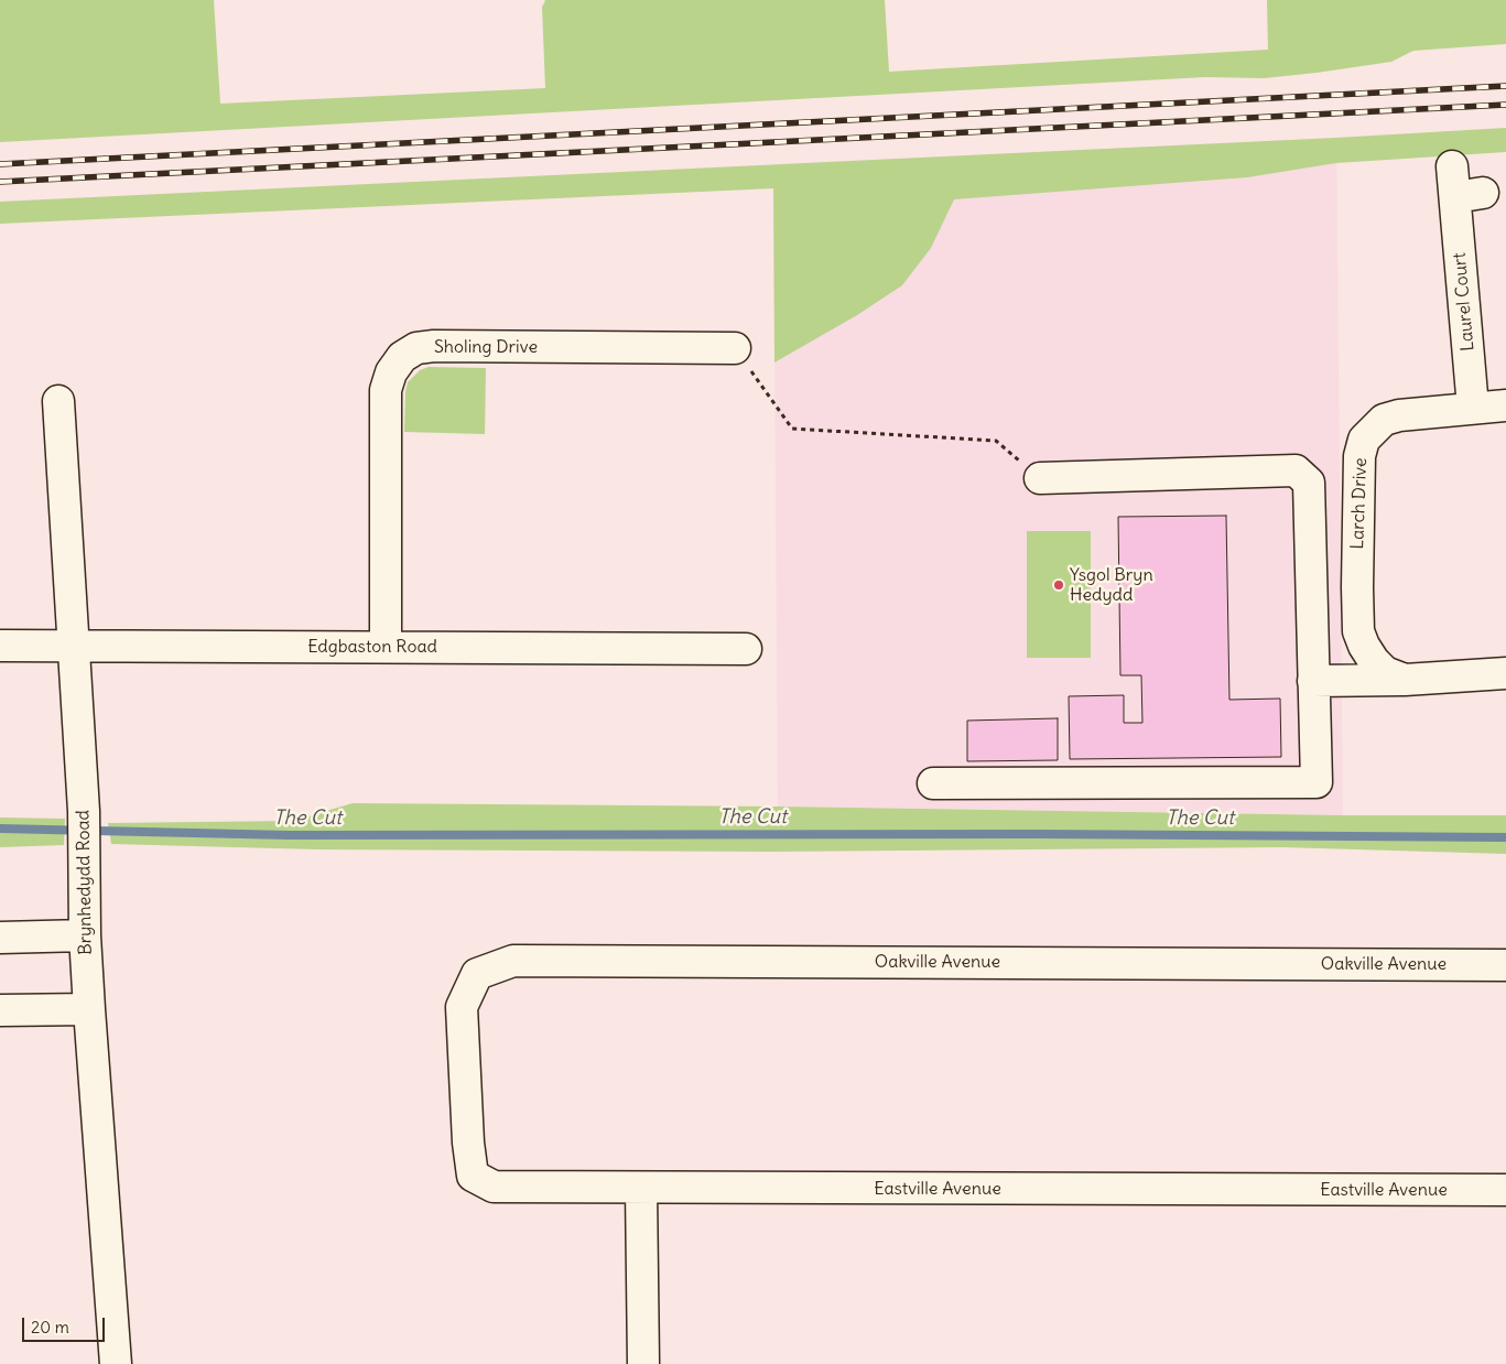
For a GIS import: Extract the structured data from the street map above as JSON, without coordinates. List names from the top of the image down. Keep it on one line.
{"streets":{"street":["Laurel Court","Sholing Drive","Larch Drive","Edgbaston Road","Brynhedydd Road","Oakville Avenue","Eastville Avenue"]},"crossings":[["Laurel Court","Larch Drive"],["Sholing Drive","Edgbaston Road"],["Edgbaston Road","Brynhedydd Road"],["Oakville Avenue","Eastville Avenue"]],"water":["The Cut"],"places":["Ysgol Bryn Hedydd"],"scale_bar":"20 m"}
